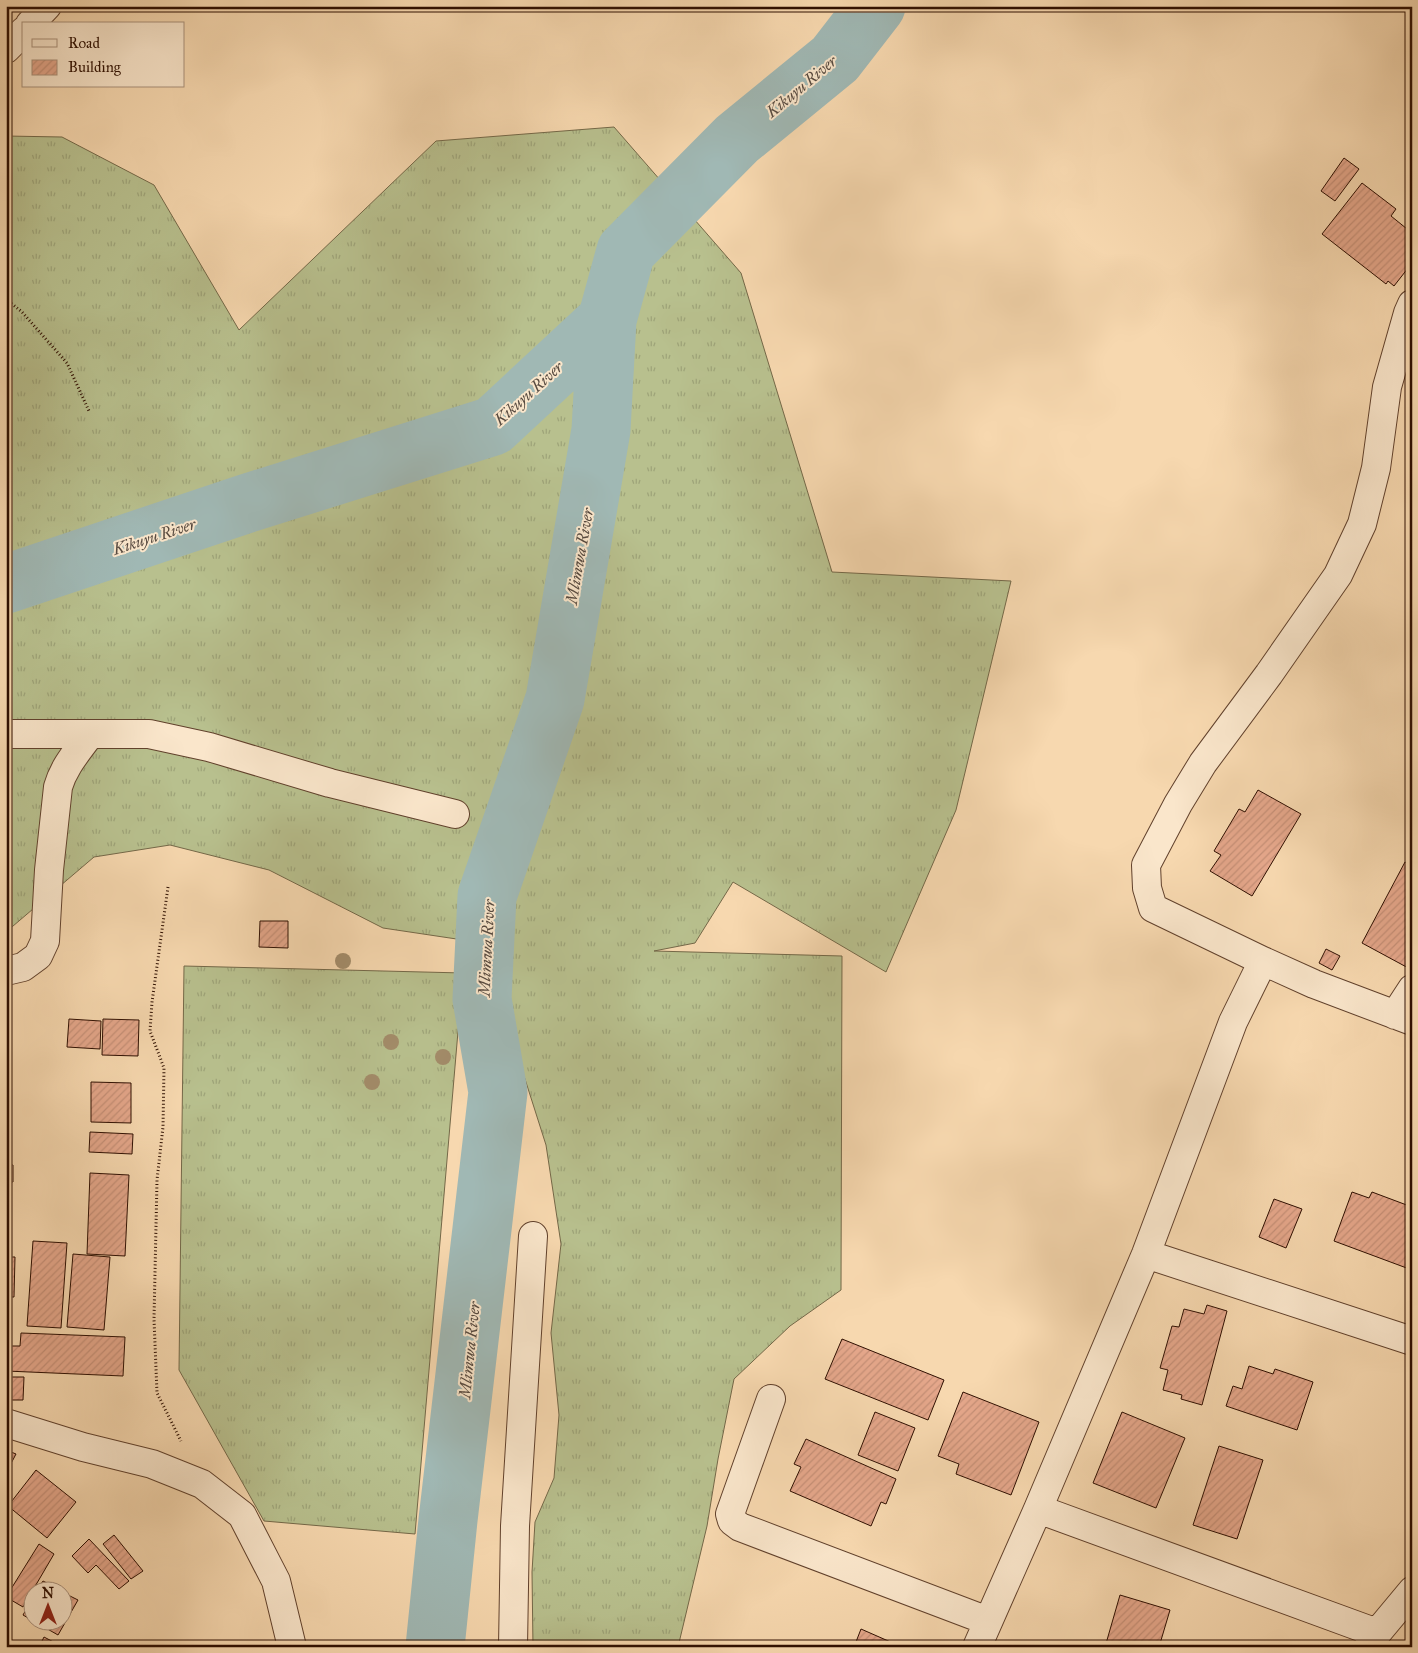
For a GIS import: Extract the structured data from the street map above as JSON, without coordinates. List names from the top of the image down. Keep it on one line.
{"water":["Kikuyu River","Mlimwa River"],"legend":["Road","Building"],"north":"top"}
